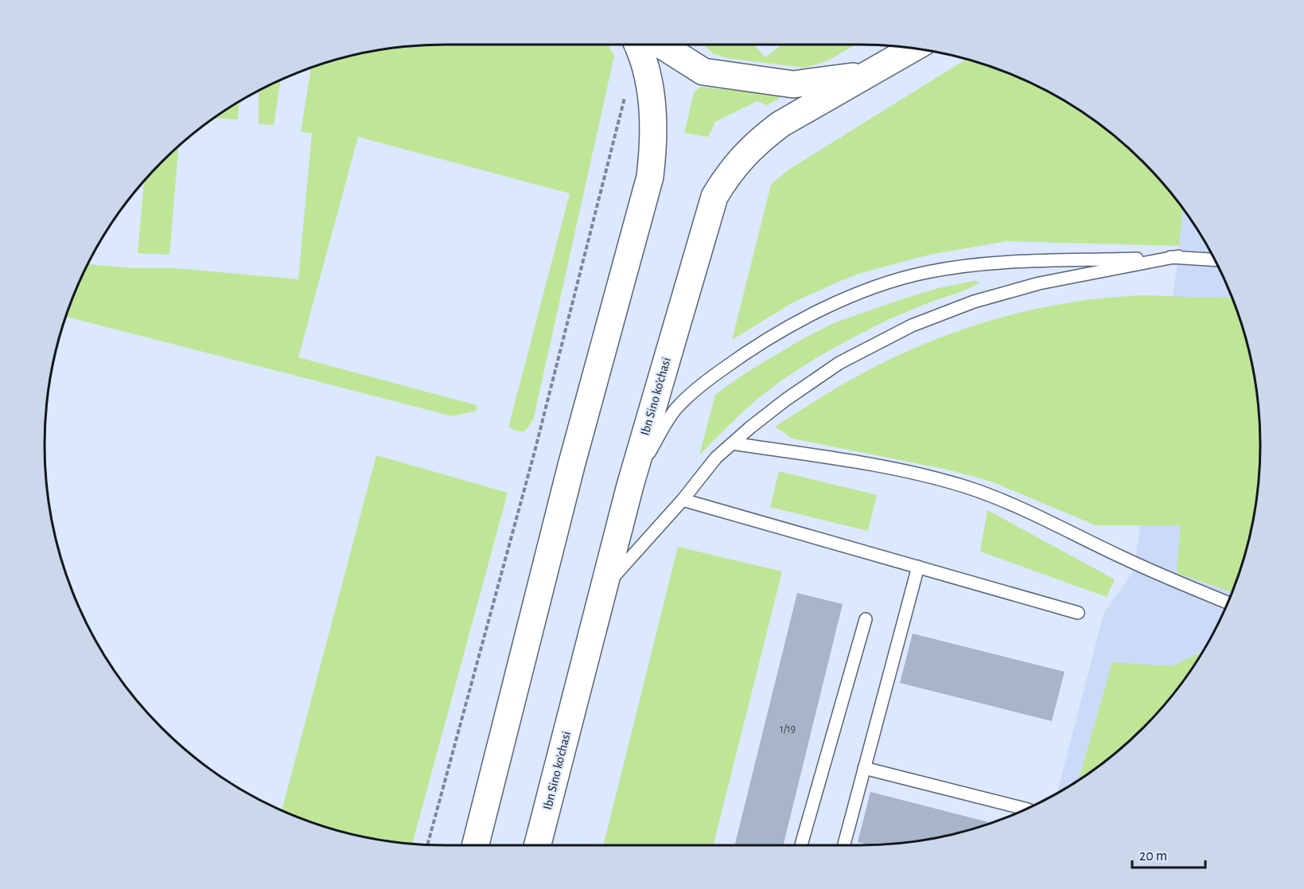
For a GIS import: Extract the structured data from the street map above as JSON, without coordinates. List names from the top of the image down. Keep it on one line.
{"streets":{"main road":["Ibn Sino ko'chasi"]},"house_numbers":["1/19"],"scale_bar":"20 m"}
